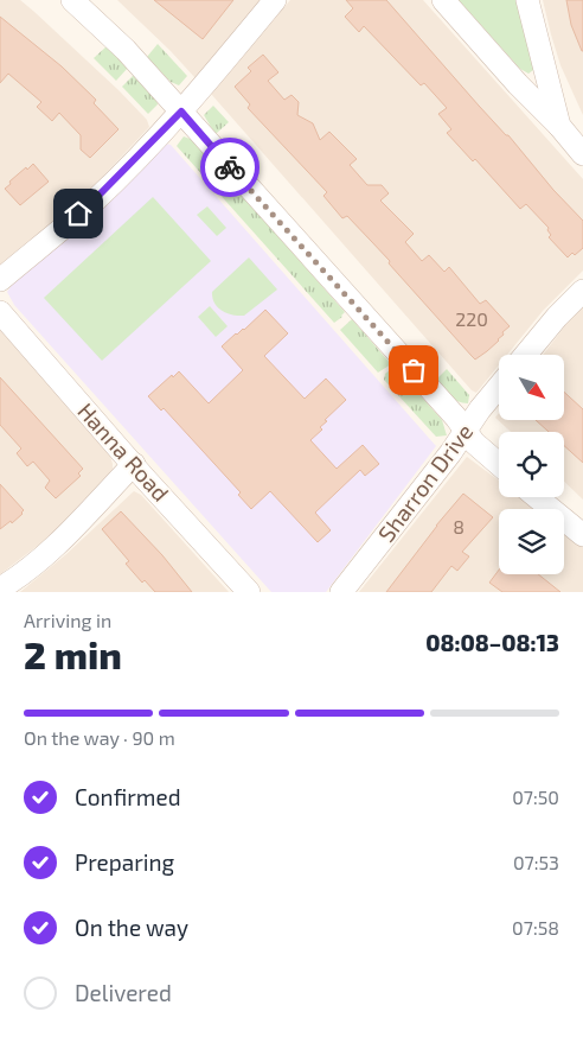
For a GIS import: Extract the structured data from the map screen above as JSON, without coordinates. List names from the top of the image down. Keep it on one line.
{"streets":{"street":["Hanna Road","Sharron Drive"]},"house_numbers":["220","8"],"north":"bottom right","page":{"heading":["2 min","Arriving in","08:08–08:13"],"bar":"On the way · 90 m","list":[["Confirmed","07:50"],["Preparing","07:53"],["On the way","07:58"],"Delivered"]}}
